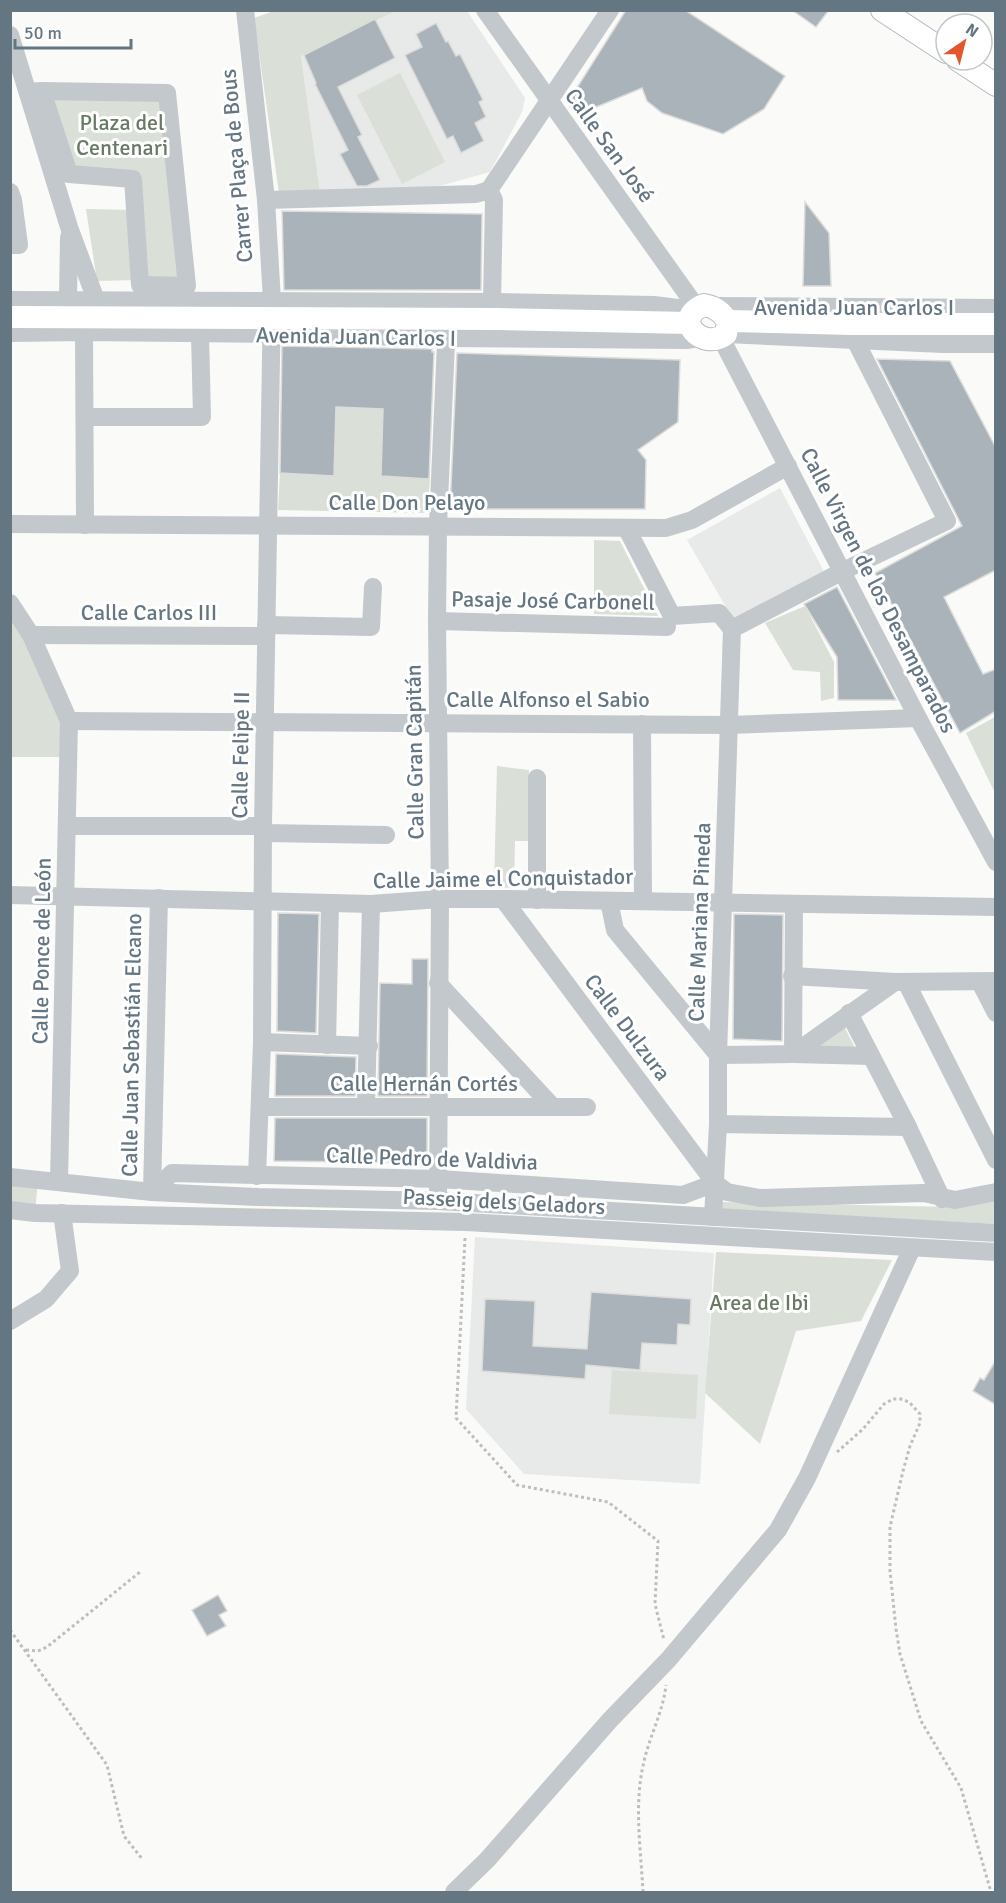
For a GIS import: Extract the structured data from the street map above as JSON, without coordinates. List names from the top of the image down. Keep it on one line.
{"streets":{"main road":["Avenida Juan Carlos I"],"street":["Calle San José","Carrer Plaça de Bous","Calle Don Pelayo","Calle Virgen de los Desamparados","Pasaje José Carbonell","Calle Carlos III","Calle Alfonso el Sabio","Calle Gran Capitán","Calle Felipe II","Calle Jaime el Conquistador","Calle Mariana Pineda","Calle Ponce de León","Calle Dulzura","Calle Juan Sebastián Elcano","Calle Hernán Cortés","Calle Pedro de Valdivia","Passeig dels Geladors"]},"crossings":[["Calle San José","Avenida Juan Carlos I"],["Calle San José","Calle Virgen de los Desamparados"],["Carrer Plaça de Bous","Avenida Juan Carlos I"],["Carrer Plaça de Bous","Calle Felipe II"],["Avenida Juan Carlos I","Calle Virgen de los Desamparados"],["Avenida Juan Carlos I","Calle Gran Capitán"],["Avenida Juan Carlos I","Calle Felipe II"],["Calle Don Pelayo","Calle Virgen de los Desamparados"],["Calle Don Pelayo","Pasaje José Carbonell"],["Calle Don Pelayo","Calle Gran Capitán"],["Calle Don Pelayo","Calle Felipe II"],["Calle Virgen de los Desamparados","Calle Alfonso el Sabio"],["Pasaje José Carbonell","Calle Gran Capitán"],["Calle Carlos III","Calle Felipe II"],["Calle Alfonso el Sabio","Calle Gran Capitán"],["Calle Alfonso el Sabio","Calle Felipe II"],["Calle Alfonso el Sabio","Calle Mariana Pineda"],["Calle Alfonso el Sabio","Calle Ponce de León"],["Calle Gran Capitán","Calle Jaime el Conquistador"],["Calle Gran Capitán","Calle Hernán Cortés"],["Calle Gran Capitán","Calle Pedro de Valdivia"],["Calle Felipe II","Calle Jaime el Conquistador"],["Calle Felipe II","Calle Hernán Cortés"],["Calle Felipe II","Calle Pedro de Valdivia"],["Calle Jaime el Conquistador","Calle Mariana Pineda"],["Calle Jaime el Conquistador","Calle Ponce de León"],["Calle Jaime el Conquistador","Calle Dulzura"],["Calle Jaime el Conquistador","Calle Juan Sebastián Elcano"],["Calle Mariana Pineda","Calle Dulzura"],["Calle Mariana Pineda","Calle Pedro de Valdivia"],["Calle Dulzura","Calle Pedro de Valdivia"],["Calle Juan Sebastián Elcano","Calle Pedro de Valdivia"]],"parks":["Plaza del Centenari","Area de Ibi"],"scale_bar":"50 m","north":"top right"}
